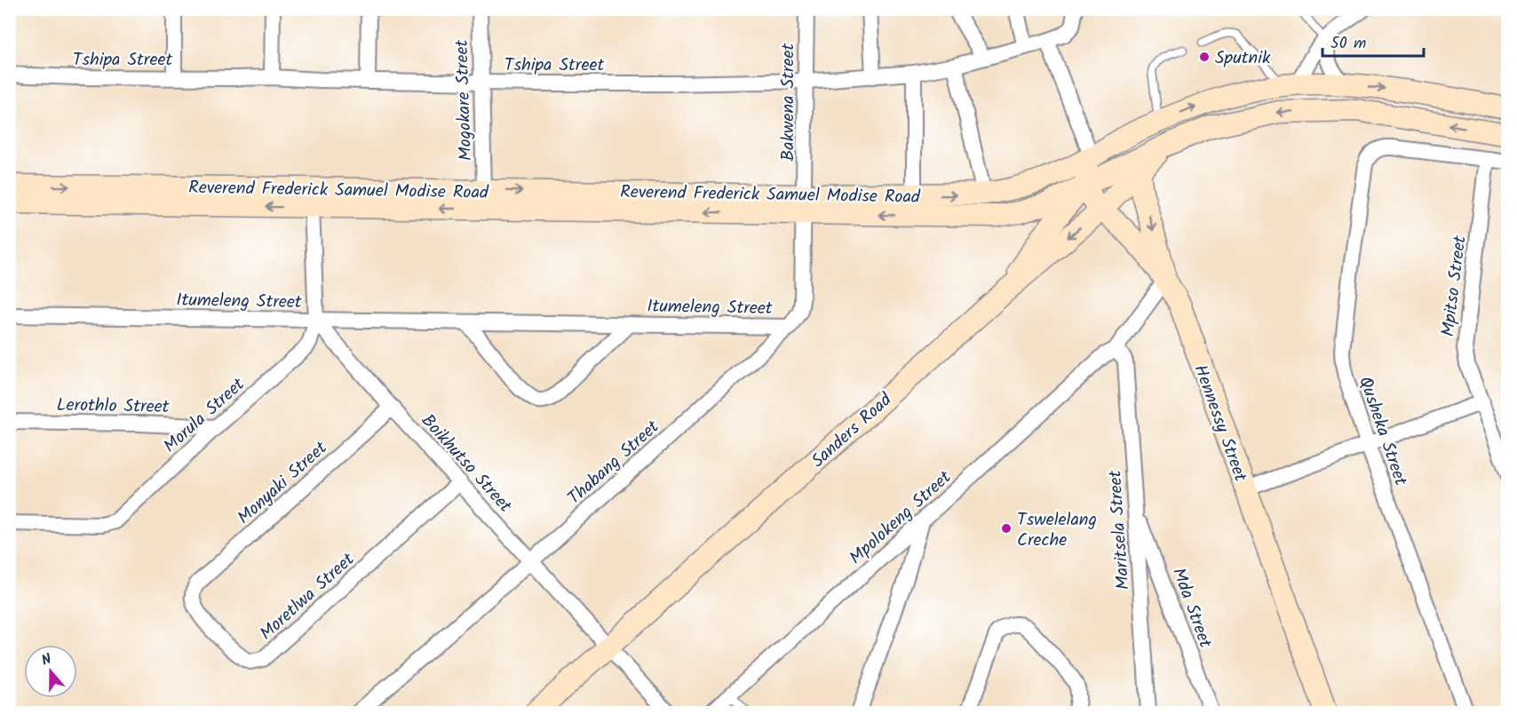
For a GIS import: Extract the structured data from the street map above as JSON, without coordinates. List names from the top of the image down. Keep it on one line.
{"streets":{"main road":["Reverend Frederick Samuel Modise Road","Hennessy Street","Sanders Road"],"street":["Tshipa Street","Mogokare Street","Bakwena Street","Mpitso Street","Itumeleng Street","Lerothlo Street","Morula Street","Qusheka Street","Thabang Street","Boikhutso Street","Monyaki Street","Mpolokeng Street","Maritsela Street","Moretlwa Street","Mda Street"]},"crossings":[["Tshipa Street","Mogokare Street"],["Tshipa Street","Bakwena Street"],["Mogokare Street","Reverend Frederick Samuel Modise Road"],["Bakwena Street","Reverend Frederick Samuel Modise Road"],["Bakwena Street","Thabang Street"],["Reverend Frederick Samuel Modise Road","Hennessy Street"],["Reverend Frederick Samuel Modise Road","Sanders Road"],["Reverend Frederick Samuel Modise Road","Thabang Street"],["Mpitso Street","Qusheka Street"],["Itumeleng Street","Morula Street"],["Itumeleng Street","Thabang Street"],["Itumeleng Street","Boikhutso Street"],["Lerothlo Street","Morula Street"],["Morula Street","Boikhutso Street"],["Hennessy Street","Sanders Road"],["Hennessy Street","Mpolokeng Street"],["Sanders Road","Boikhutso Street"],["Thabang Street","Boikhutso Street"],["Boikhutso Street","Monyaki Street"],["Boikhutso Street","Moretlwa Street"],["Monyaki Street","Moretlwa Street"],["Mpolokeng Street","Maritsela Street"],["Maritsela Street","Mda Street"]],"places":["Sputnik","Tswelelang Creche"],"scale_bar":"50 m","north":"top"}
